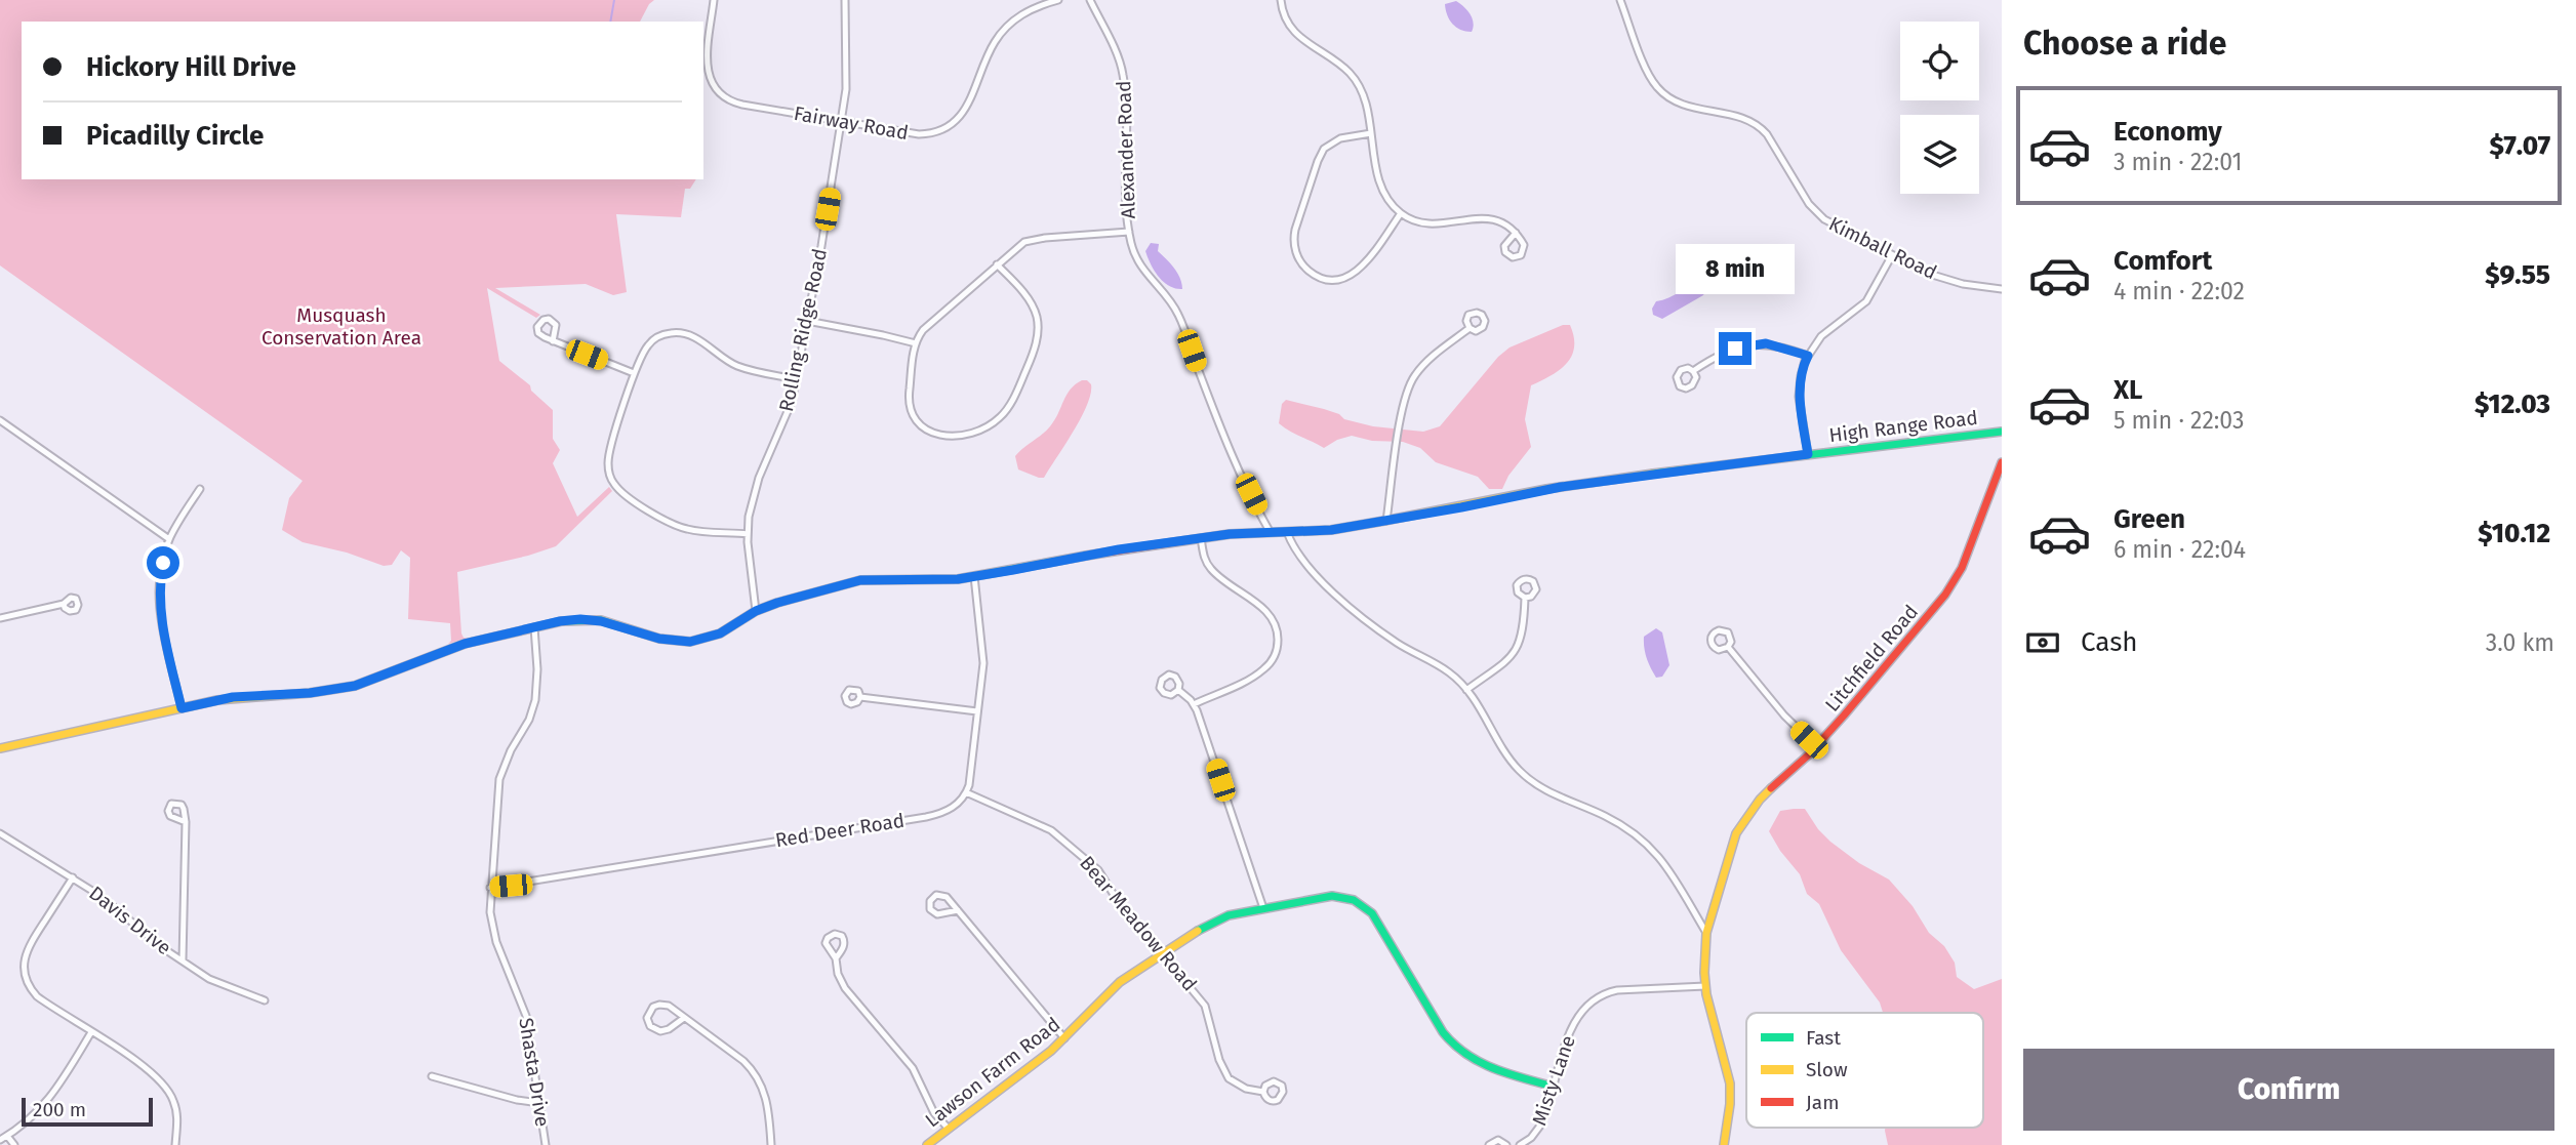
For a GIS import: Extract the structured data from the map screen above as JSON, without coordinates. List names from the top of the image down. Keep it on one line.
{"streets":{"street":["Fairway Road","Alexander Road","Kimball Road","Rolling Ridge Road","High Range Road","Litchfield Road","Red Deer Road","Davis Drive","Bear Meadow Road","Shasta Drive","Lawson Farm Road","Misty Lane"]},"crossings":[["Fairway Road","Rolling Ridge Road"],["Alexander Road","High Range Road"],["Rolling Ridge Road","High Range Road"],["High Range Road","Shasta Drive"],["Litchfield Road","Misty Lane"],["Red Deer Road","Bear Meadow Road"],["Red Deer Road","Shasta Drive"],["Bear Meadow Road","Lawson Farm Road"],["Lawson Farm Road","Misty Lane"]],"parks":["Musquash Conservation Area"],"legend":["Fast","Slow","Jam"],"scale_bar":"200 m","page":{"heading":"Choose a ride","banner":["Hickory Hill Drive","Picadilly Circle"],"list":[{"name":"Economy","note":"3 min · 22:01","value":"$7.07"},{"name":"Comfort","note":"4 min · 22:02","value":"$9.55"},{"name":"XL","note":"5 min · 22:03","value":"$12.03"},{"name":"Green","note":"6 min · 22:04","value":"$10.12"}],"bubble":"8 min","pay":["Cash","3.0 km"],"buttons":"Confirm","scale":"200 m"}}
